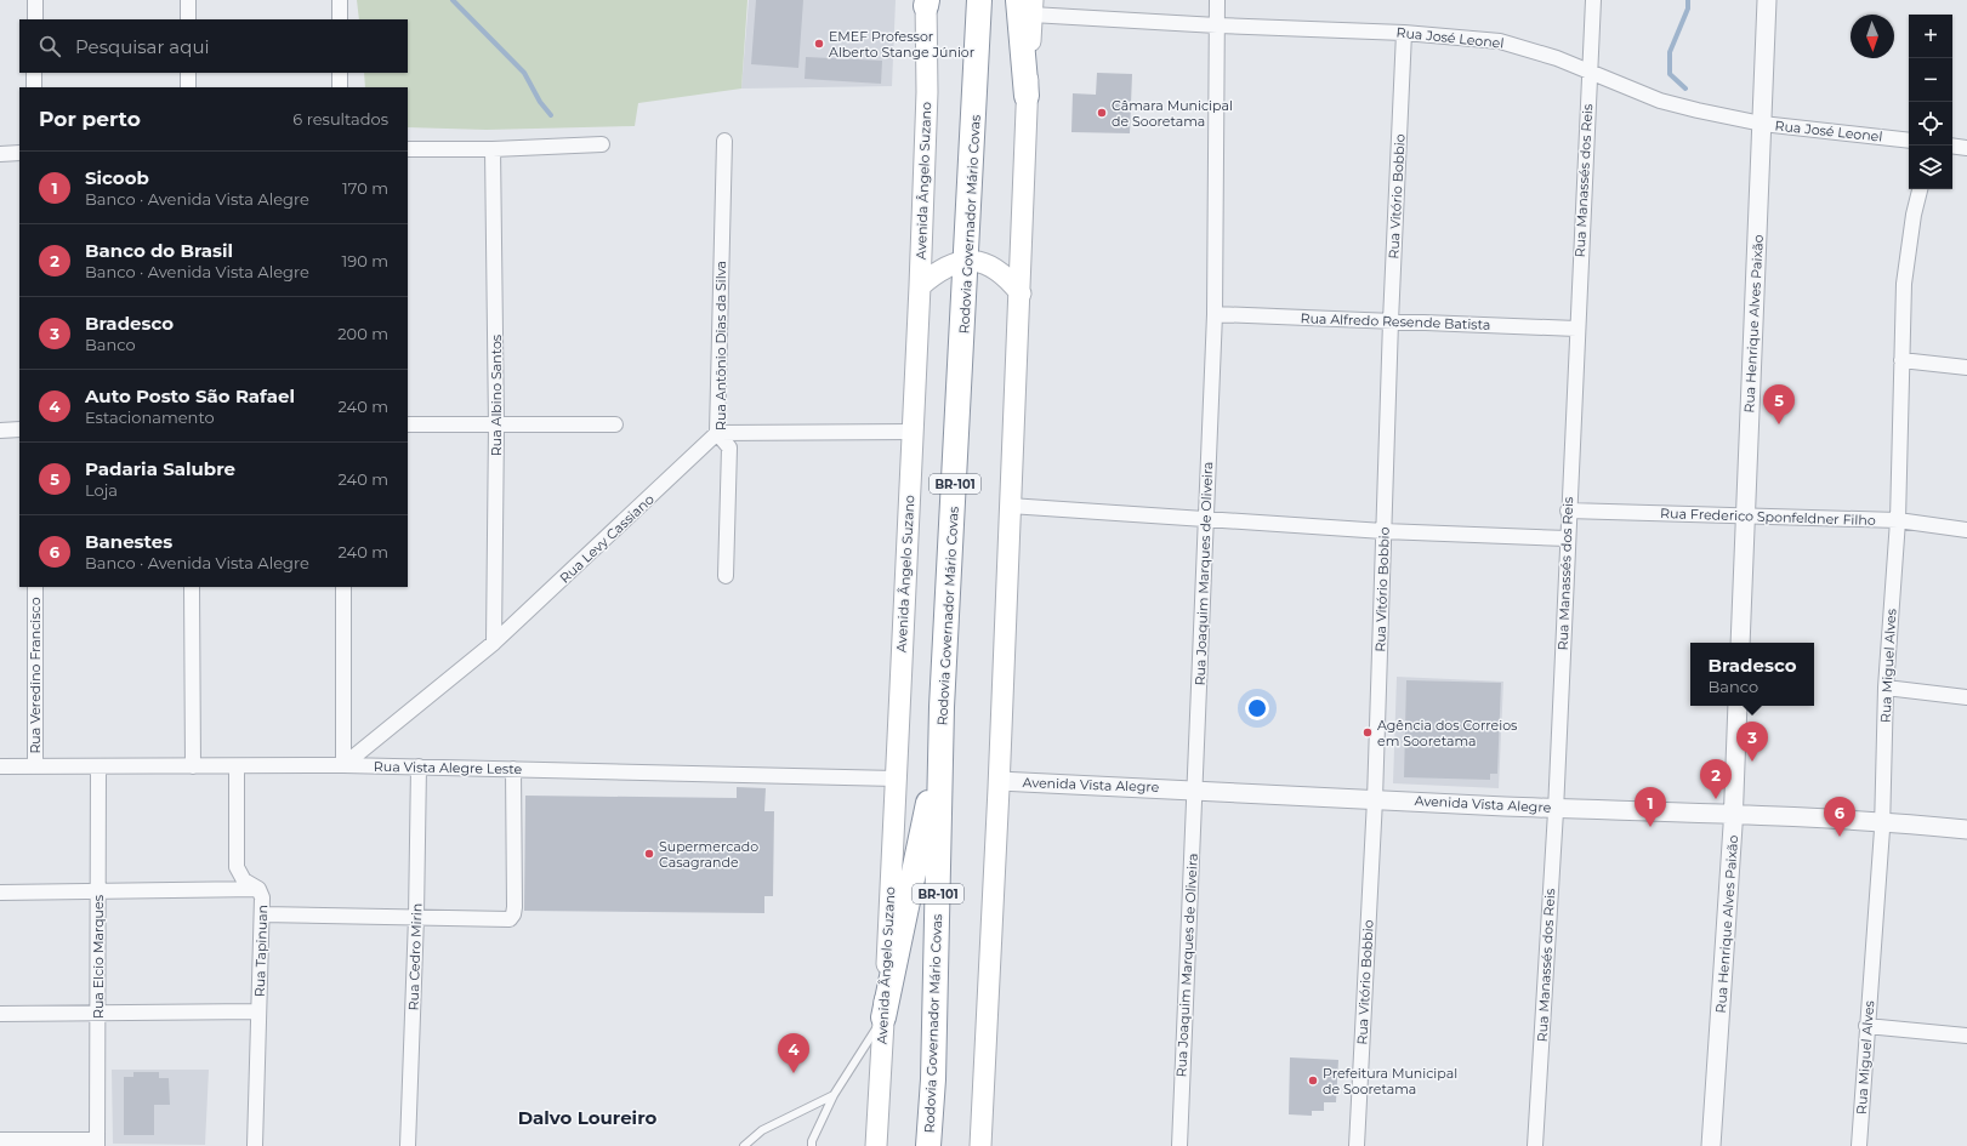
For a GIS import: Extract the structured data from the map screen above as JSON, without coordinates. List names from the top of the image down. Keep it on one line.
{"streets":{"highway":["Rodovia Governador Mário Covas","BR-101"],"main road":["Avenida Ângelo Suzano"],"street":["Rua José Leonel","Rua Manassés dos Reis","Rua Vitório Bobbio","Rua Alfredo Resende Batista","Rua Henrique Alves Paixão","Rua Antônio Dias da Silva","Rua Albino Santos","Rua Frederico Sponfeldner Filho","Rua Levy Cassiano","Rua Joaquim Marques de Oliveira","Rua Miguel Alves","Rua Veredino Francisco","Rua Vista Alegre Leste","Avenida Vista Alegre","Rua Tapinuan","Rua Elcio Marques","Rua Cedro Mirin"]},"crossings":[["Rua José Leonel","Rua Manassés dos Reis"],["Rua José Leonel","Rua Vitório Bobbio"],["Rua José Leonel","Rua Henrique Alves Paixão"],["Rua José Leonel","Rua Joaquim Marques de Oliveira"],["Avenida Ângelo Suzano","Rua Vista Alegre Leste"],["Rua Manassés dos Reis","Rua Alfredo Resende Batista"],["Rua Manassés dos Reis","Rua Frederico Sponfeldner Filho"],["Rua Manassés dos Reis","Avenida Vista Alegre"],["Rua Vitório Bobbio","Rua Alfredo Resende Batista"],["Rua Vitório Bobbio","Avenida Vista Alegre"],["Rua Alfredo Resende Batista","Rua Joaquim Marques de Oliveira"],["Rua Henrique Alves Paixão","Rua Frederico Sponfeldner Filho"],["Rua Henrique Alves Paixão","Avenida Vista Alegre"],["Rua Antônio Dias da Silva","Rua Levy Cassiano"],["Rua Albino Santos","Rua Levy Cassiano"],["Rua Frederico Sponfeldner Filho","Rua Miguel Alves"],["Rua Levy Cassiano","Rua Vista Alegre Leste"],["Rua Joaquim Marques de Oliveira","Avenida Vista Alegre"],["Rua Miguel Alves","Avenida Vista Alegre"],["Rua Veredino Francisco","Rua Vista Alegre Leste"],["Rua Vista Alegre Leste","Rua Tapinuan"],["Rua Vista Alegre Leste","Rua Elcio Marques"],["Rua Vista Alegre Leste","Rua Cedro Mirin"]],"districts":["Dalvo Loureiro"],"places":["EMEF Professor Alberto Stange Júnior","Câmara Municipal de Sooretama","Agência dos Correios em Sooretama","Supermercado Casagrande","Prefeitura Municipal de Sooretama"],"north":"bottom","page":{"map_buttons":["+","−"],"search":"Pesquisar aqui","heading":["Por perto","6 resultados"],"list":[{"mark":"1","name":"Sicoob","note":"Banco · Avenida Vista Alegre","value":"170 m"},{"mark":"2","name":"Banco do Brasil","note":"Banco · Avenida Vista Alegre","value":"190 m"},{"mark":"3","name":"Bradesco","note":"Banco","value":"200 m"},{"mark":"4","name":"Auto Posto São Rafael","note":"Estacionamento","value":"240 m"},{"mark":"5","name":"Padaria Salubre","note":"Loja","value":"240 m"},{"mark":"6","name":"Banestes","note":"Banco · Avenida Vista Alegre","value":"240 m"}],"pins":["5","3","2","1","6","4"],"popup":["Bradesco","Banco"]}}
